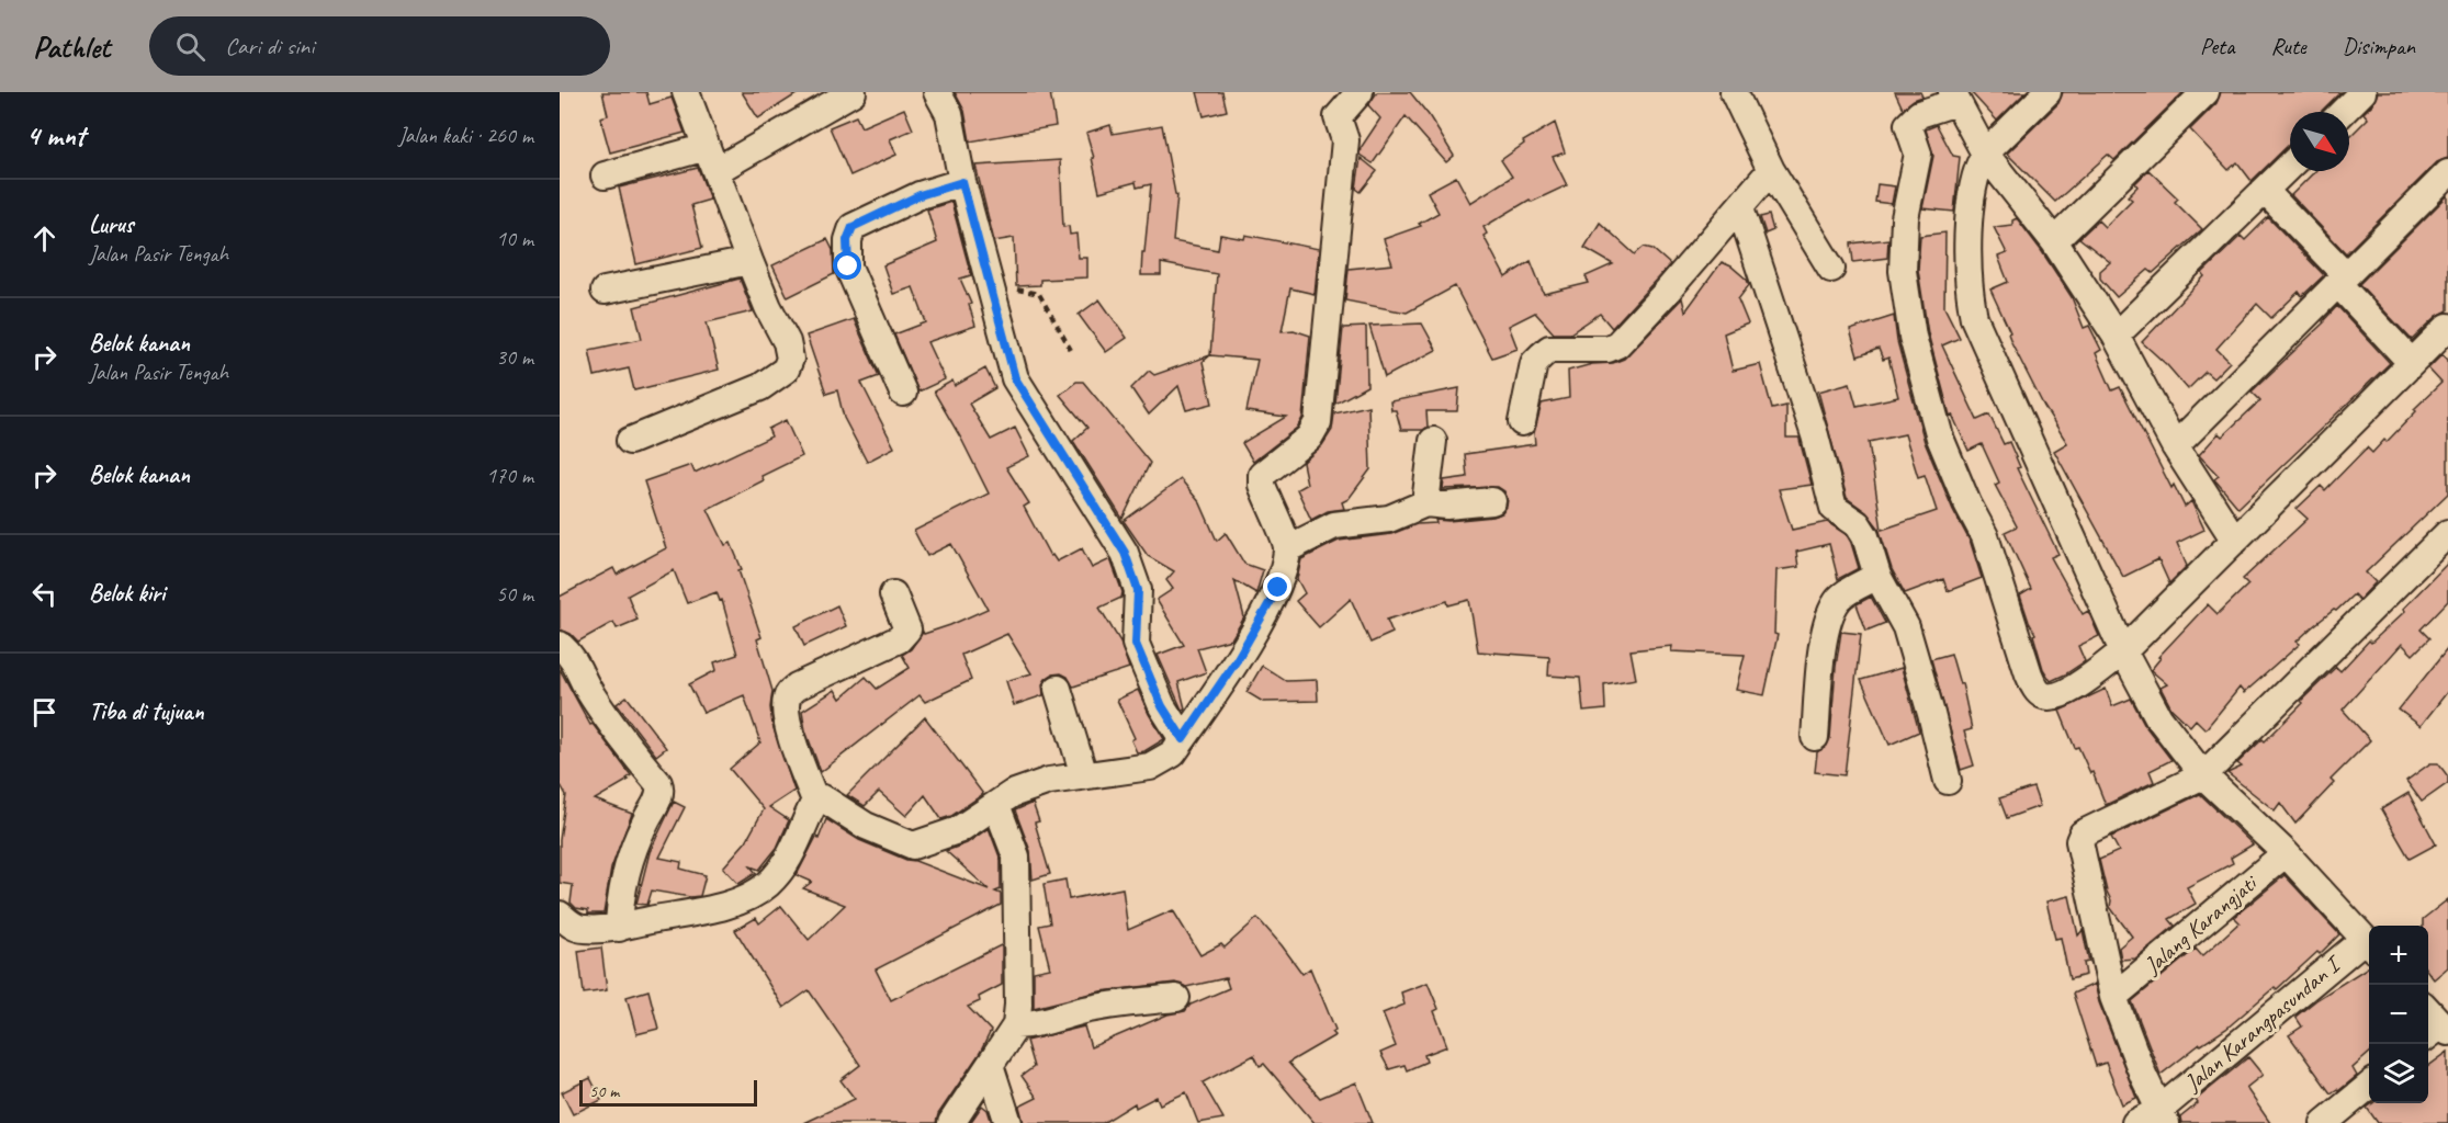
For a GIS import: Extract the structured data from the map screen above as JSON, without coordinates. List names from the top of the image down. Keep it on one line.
{"streets":{"street":["Jalang Karangjati","Jalan Karangpasundan I"]},"scale_bar":"50 m","north":"bottom right","page":{"header":"Pathlet","search":"Cari di sini","nav":["Peta","Rute","Disimpan"],"heading":["4 mnt","Jalan kaki · 260 m"],"list":[["Lurus","Jalan Pasir Tengah","10 m"],["Belok kanan","Jalan Pasir Tengah","30 m"],["Belok kanan","170 m"],["Belok kiri","50 m"],"Tiba di tujuan"],"map_buttons":["+","−"],"scale":"50 m"}}
